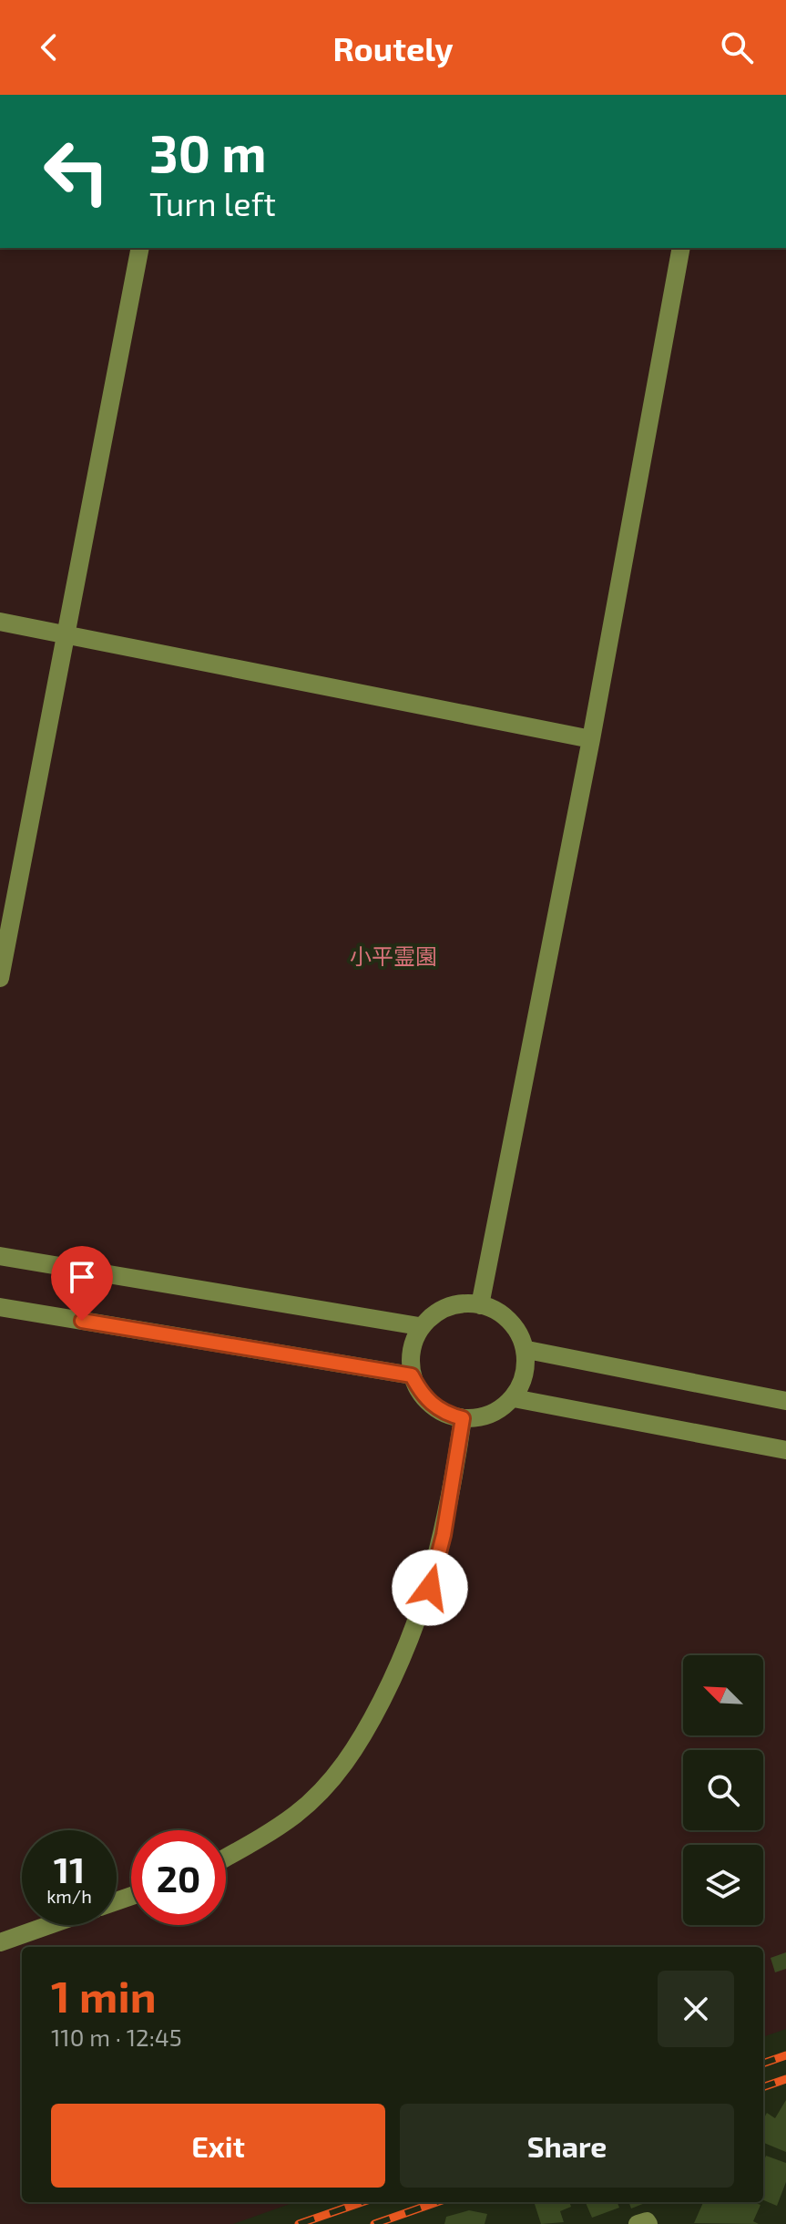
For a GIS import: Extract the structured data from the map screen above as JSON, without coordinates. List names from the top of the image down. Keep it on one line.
{"parks":["小平霊園"],"north":"top left","page":{"header":"Routely","turn":["30 m","Turn left"],"speed":"11 km/h","limit":"20","heading":["1 min","110 m · 12:45"],"buttons":["Exit","Share"]}}
